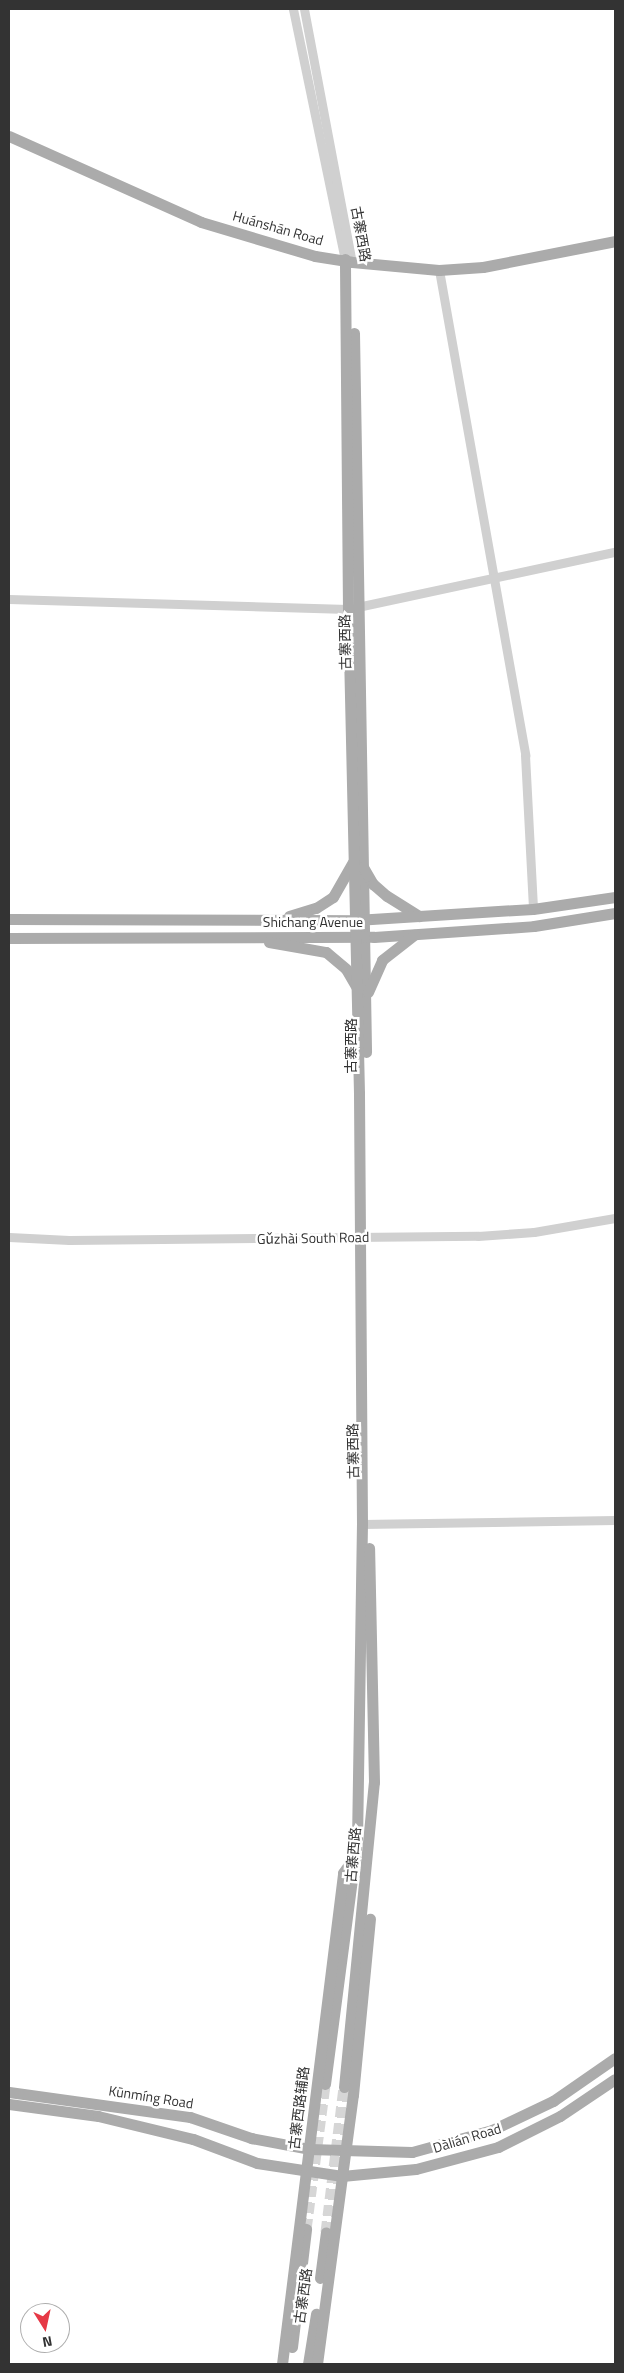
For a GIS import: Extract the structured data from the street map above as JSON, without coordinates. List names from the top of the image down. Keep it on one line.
{"streets":{"main road":["Huánshān Road","古寨西路","Shichang Avenue","Kūnmíng Road","古寨西路辅路","Dàlián Road"],"street":["Gǔzhài South Road"]},"crossings":[["Huánshān Road","古寨西路"],["古寨西路","Shichang Avenue"],["古寨西路","Gǔzhài South Road"],["古寨西路","古寨西路辅路"],["Kūnmíng Road","古寨西路辅路"],["Kūnmíng Road","Dàlián Road"]],"north":"bottom"}
